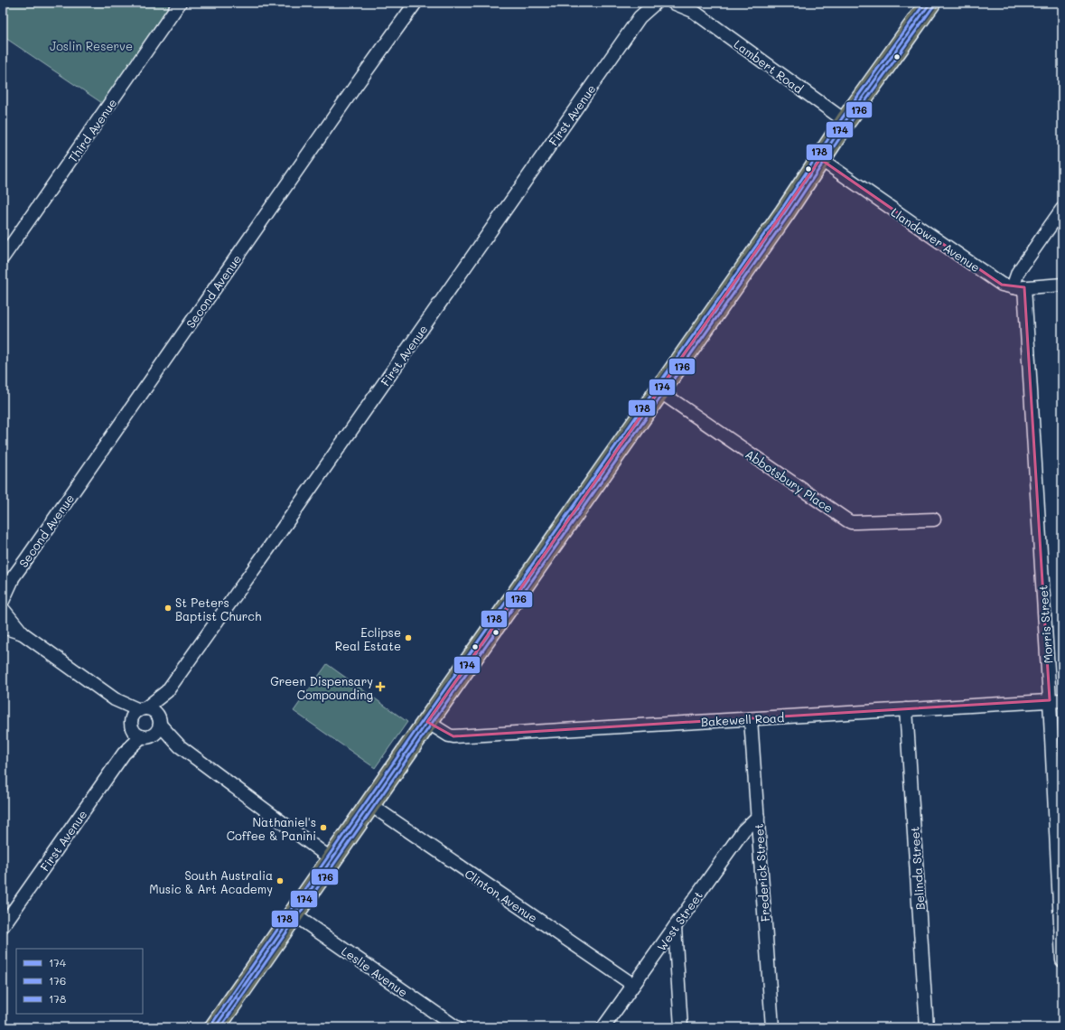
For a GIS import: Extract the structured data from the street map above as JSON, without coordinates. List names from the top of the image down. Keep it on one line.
{"streets":{"street":["Lambert Road","First Avenue","Third Avenue","Llandower Avenue","Second Avenue","Abbotsbury Place","Morris Street","Bakewell Road","Belinda Street","Frederick Street","Clinton Avenue","West Street","Leslie Avenue"]},"crossings":[["Llandower Avenue","Morris Street"],["Morris Street","Bakewell Road"],["Bakewell Road","Belinda Street"],["Bakewell Road","Frederick Street"],["Frederick Street","West Street"],["Clinton Avenue","West Street"]],"parks":["Joslin Reserve"],"places":{"other":["St Peters Baptist Church","Eclipse Real Estate","Nathaniel's Coffee & Panini","South Australia Music & Art Academy"],"health":["Green Dispensary Compounding"]},"lines":["transit line 174","transit line 178","transit line 176"],"legend":["174","176","178"]}
